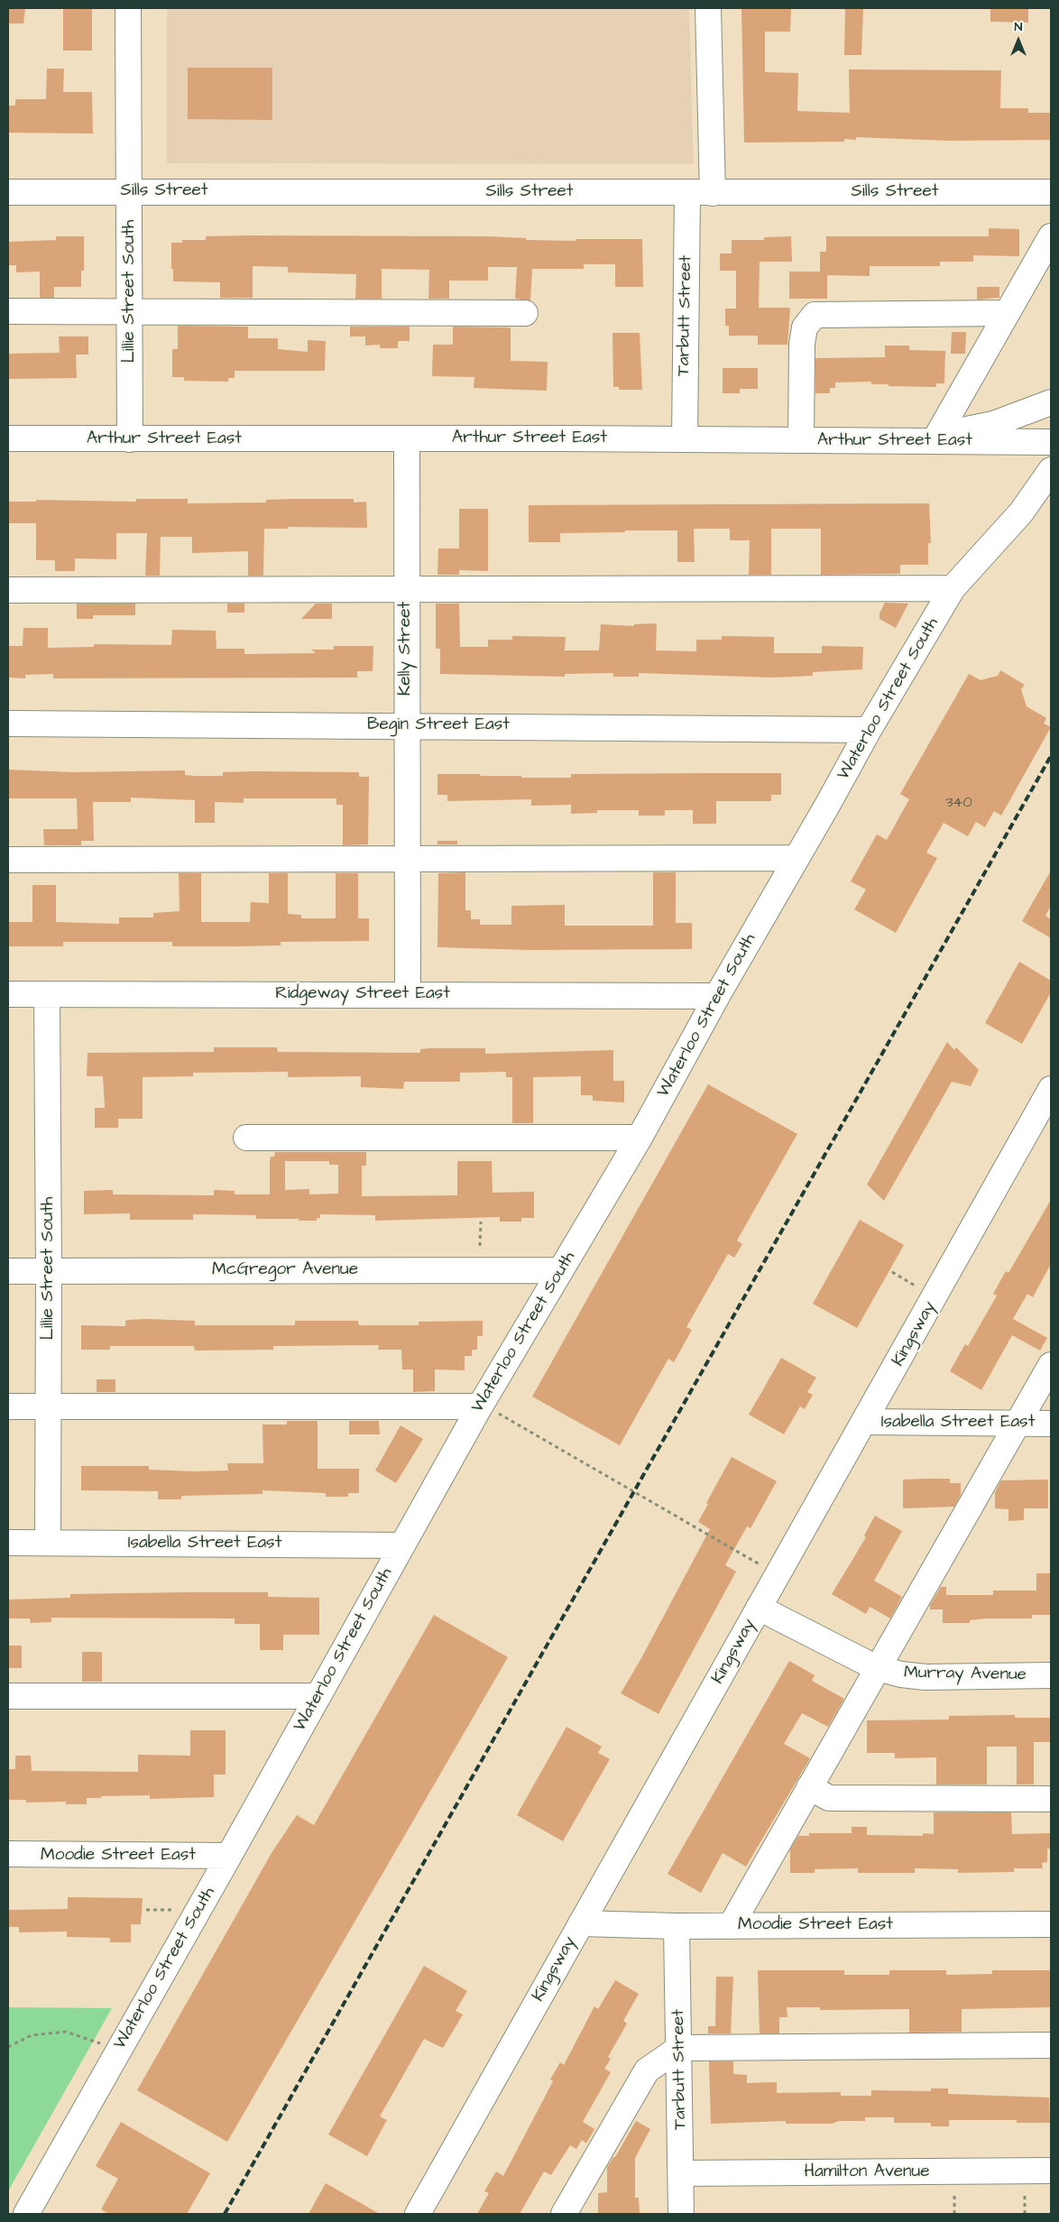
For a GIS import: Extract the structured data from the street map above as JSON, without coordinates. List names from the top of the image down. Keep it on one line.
{"streets":{"street":["Sills Street","Lillie Street South","Tarbutt Street","Arthur Street East","Kelly Street","Waterloo Street South","Begin Street East","Ridgeway Street East","McGregor Avenue","Kingsway","Isabella Street East","Murray Avenue","Moodie Street East","Hamilton Avenue"]},"crossings":[["Sills Street","Lillie Street South"],["Sills Street","Tarbutt Street"],["Lillie Street South","Arthur Street East"],["Lillie Street South","Ridgeway Street East"],["Lillie Street South","McGregor Avenue"],["Lillie Street South","Isabella Street East"],["Tarbutt Street","Arthur Street East"],["Tarbutt Street","Moodie Street East"],["Tarbutt Street","Hamilton Avenue"],["Arthur Street East","Kelly Street"],["Kelly Street","Begin Street East"],["Kelly Street","Ridgeway Street East"],["Waterloo Street South","Begin Street East"],["Waterloo Street South","Ridgeway Street East"],["Waterloo Street South","McGregor Avenue"],["Waterloo Street South","Isabella Street East"],["Waterloo Street South","Moodie Street East"],["Kingsway","Isabella Street East"],["Kingsway","Murray Avenue"],["Kingsway","Moodie Street East"]],"house_numbers":["340"],"north":"top"}
